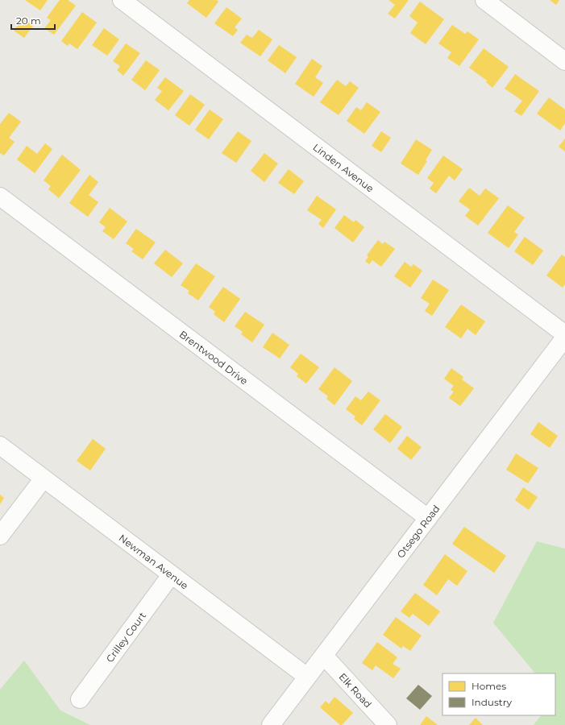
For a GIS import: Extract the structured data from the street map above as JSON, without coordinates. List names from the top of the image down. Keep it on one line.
{"streets":{"street":["Linden Avenue","Brentwood Drive","Otsego Road","Newman Avenue","Crilley Court","Elk Road"]},"crossings":[["Brentwood Drive","Otsego Road"],["Otsego Road","Newman Avenue"],["Otsego Road","Elk Road"],["Newman Avenue","Crilley Court"]],"legend":["Homes","Industry"],"scale_bar":"20 m"}
